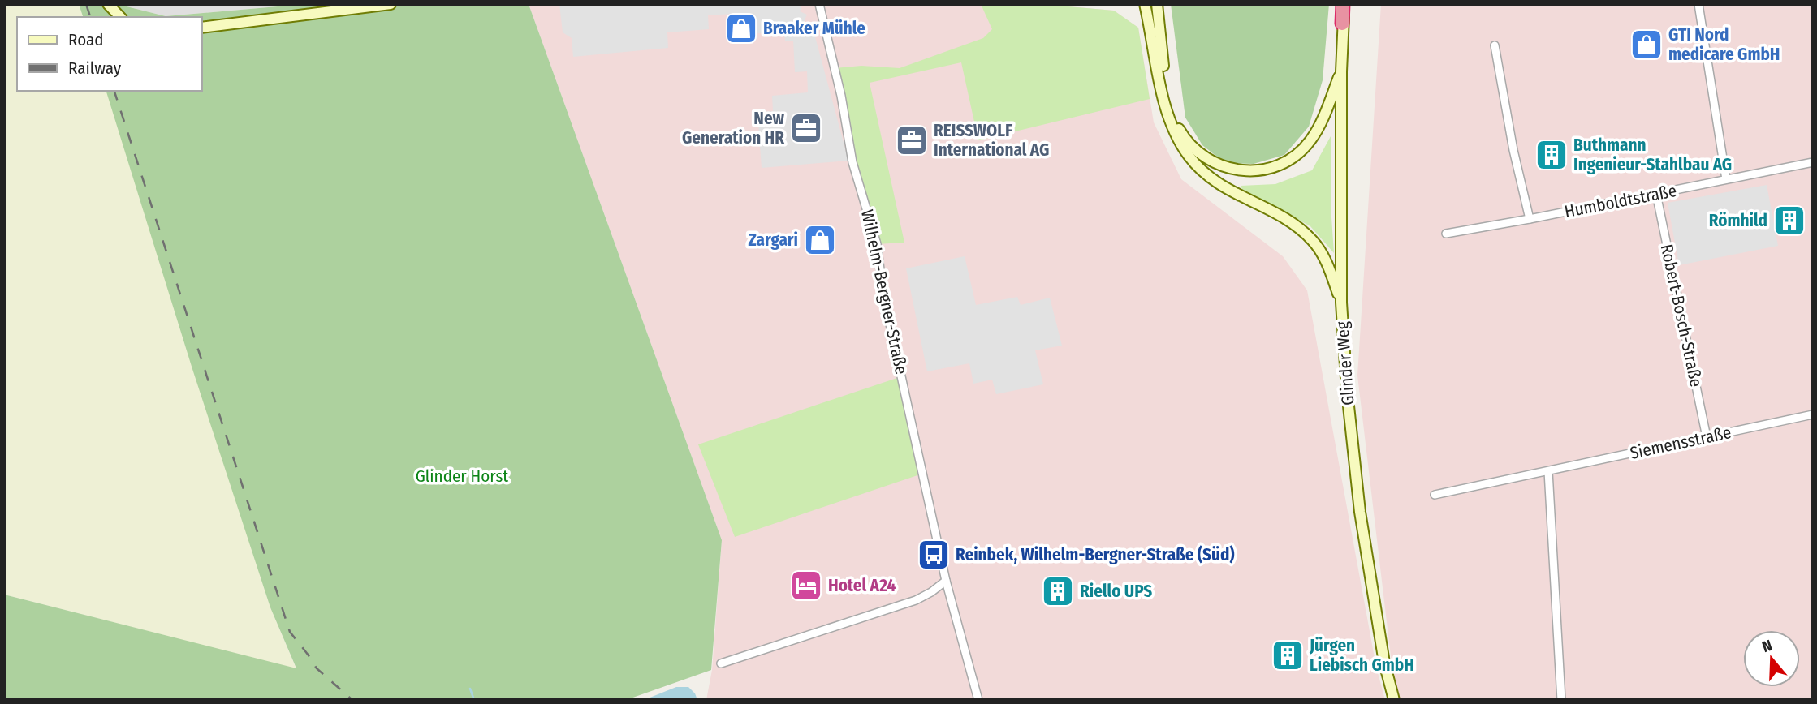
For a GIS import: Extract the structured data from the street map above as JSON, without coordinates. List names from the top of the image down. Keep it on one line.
{"streets":{"main road":["Glinder Weg"],"street":["Humboldtstraße","Wilhelm-Bergner-Straße","Robert-Bosch-Straße","Siemensstraße"]},"crossings":[["Humboldtstraße","Robert-Bosch-Straße"],["Robert-Bosch-Straße","Siemensstraße"]],"parks":["Glinder Horst"],"places":{"shop":["Braaker Mühle","GTI Nord medicare GmbH","Zargari"],"office":["New Generation HR","REISSWOLF International AG"],"building":["Buthmann Ingenieur-Stahlbau AG","Römhild","Riello UPS","Jürgen Liebisch GmbH"],"bus stop":["Reinbek, Wilhelm-Bergner-Straße (Süd)"],"hotel":["Hotel A24"]},"legend":["Road","Railway"],"north":"top"}
